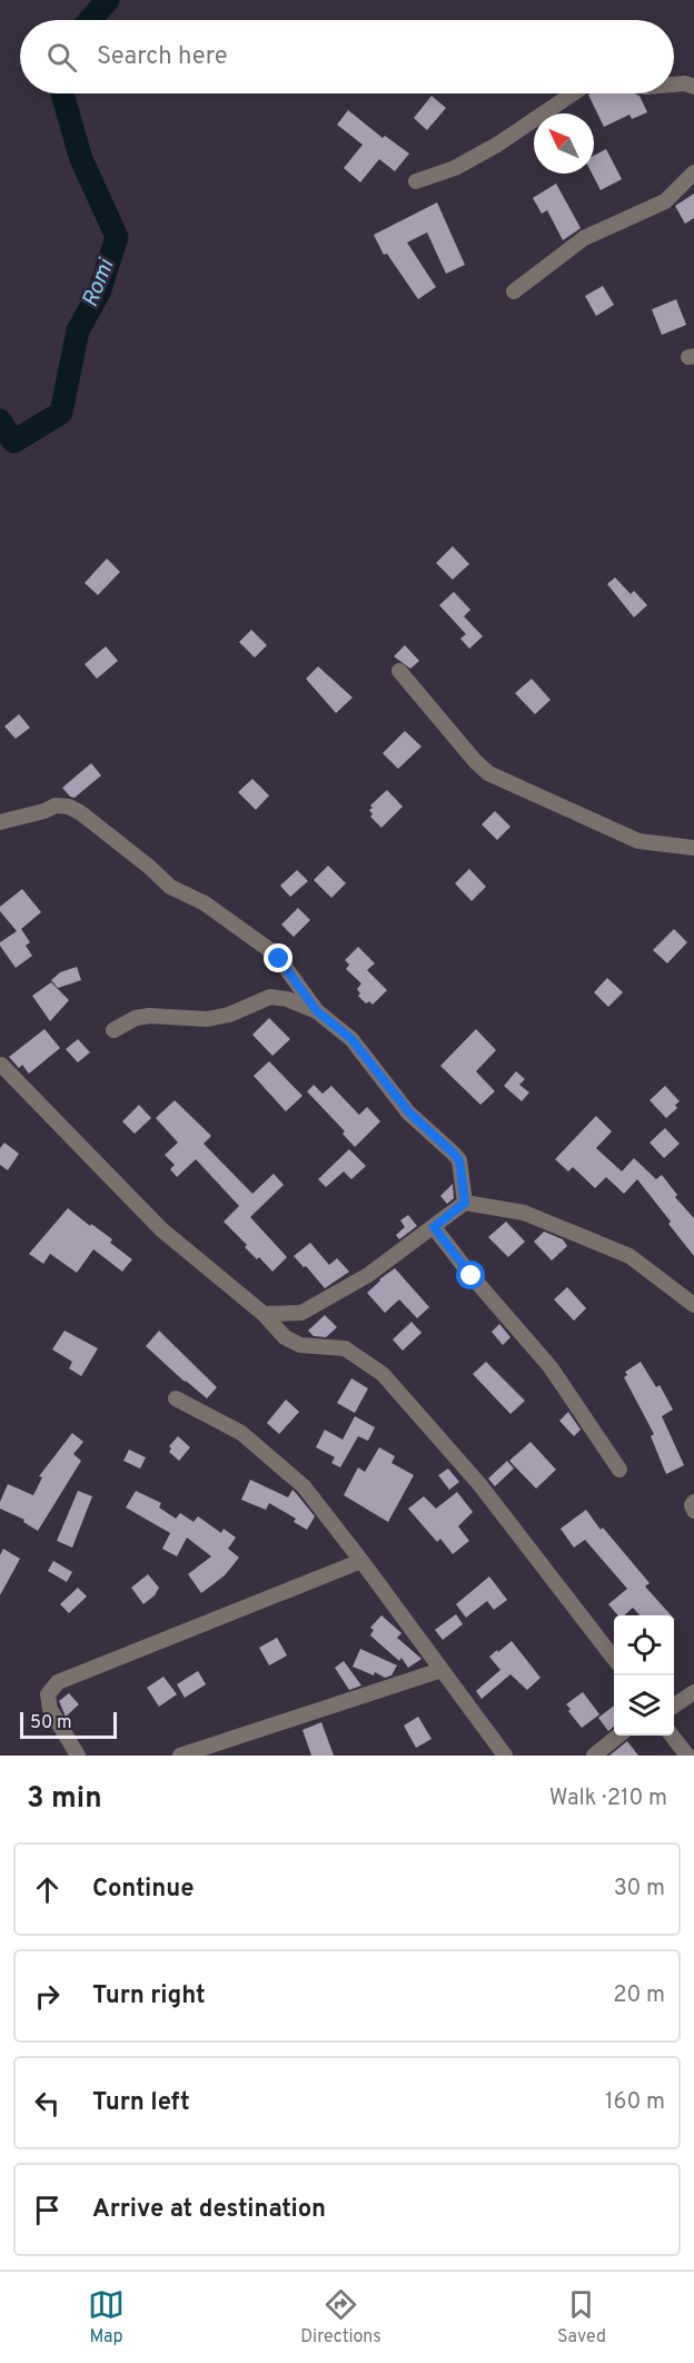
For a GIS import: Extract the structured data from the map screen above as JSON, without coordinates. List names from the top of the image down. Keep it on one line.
{"water":["Romi"],"scale_bar":"50 m","north":"top left","page":{"search":"Search here","scale":"50 m","heading":["3 min","Walk · 210 m"],"list":[["Continue","30 m"],["Turn right","20 m"],["Turn left","160 m"],"Arrive at destination"],"nav":["Map","Directions","Saved"]}}
